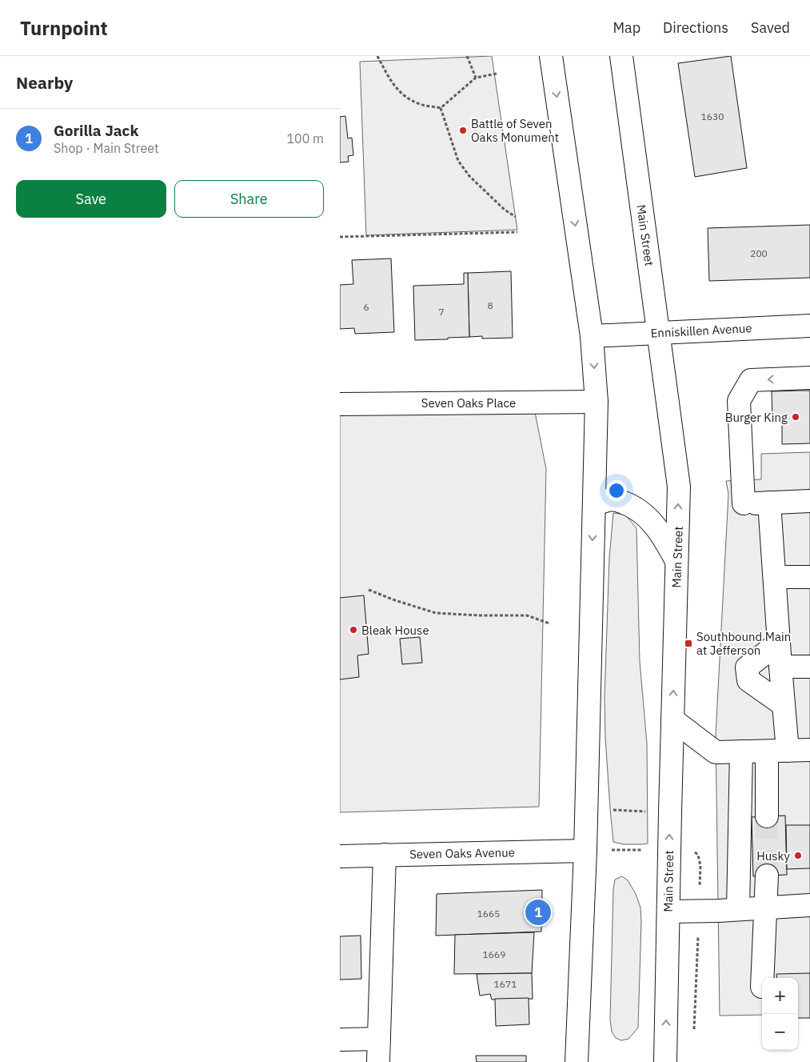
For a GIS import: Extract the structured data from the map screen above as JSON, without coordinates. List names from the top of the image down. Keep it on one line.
{"streets":{"main road":["Main Street","Enniskillen Avenue","Seven Oaks Place","Seven Oaks Avenue"]},"crossings":[["Main Street","Enniskillen Avenue"]],"places":{"other":["Battle of Seven Oaks Monument","Burger King","Bleak House","Husky"],"transit":["Southbound Main at Jefferson"]},"house_numbers":["1630","200","8","6","7","1665","1669","1671"],"page":{"header":"Turnpoint","nav":["Map","Directions","Saved"],"heading":"Nearby","list":[{"mark":"1","name":"Gorilla Jack","note":"Shop · Main Street","value":"100 m"}],"buttons":["Save","Share"],"pins":"1","map_buttons":["+","−"]}}
